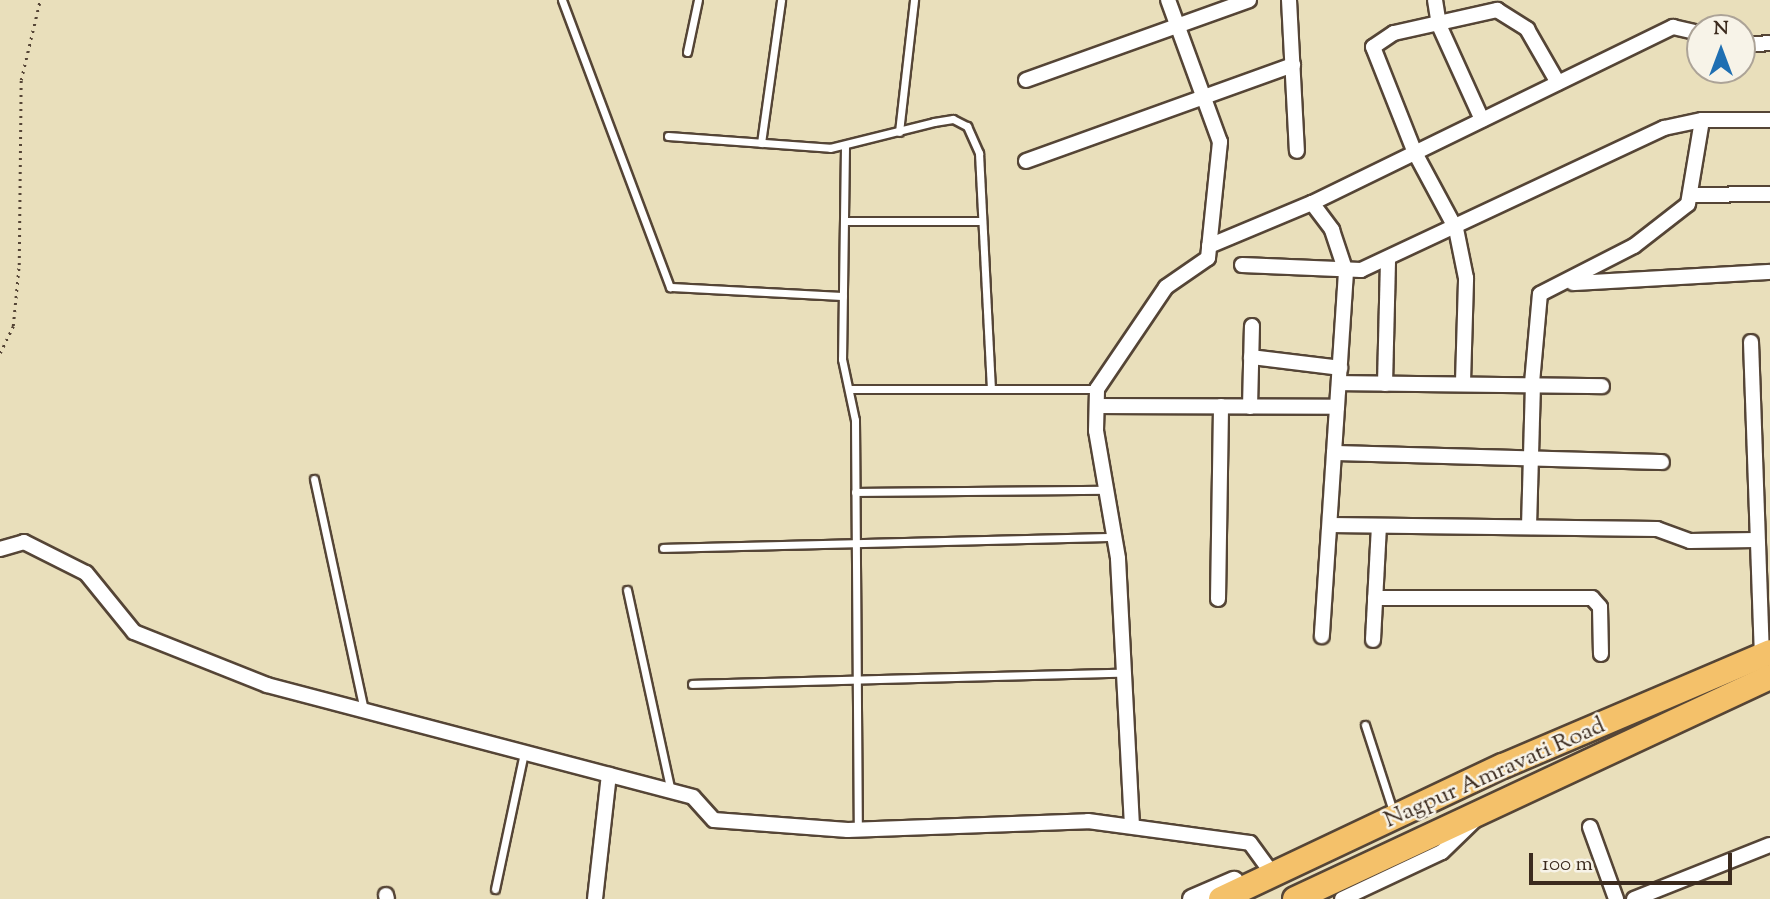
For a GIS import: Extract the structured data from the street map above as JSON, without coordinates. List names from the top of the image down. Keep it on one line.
{"streets":{"highway":["Nagpur Amravati Road"]},"scale_bar":"100 m","north":"top"}
